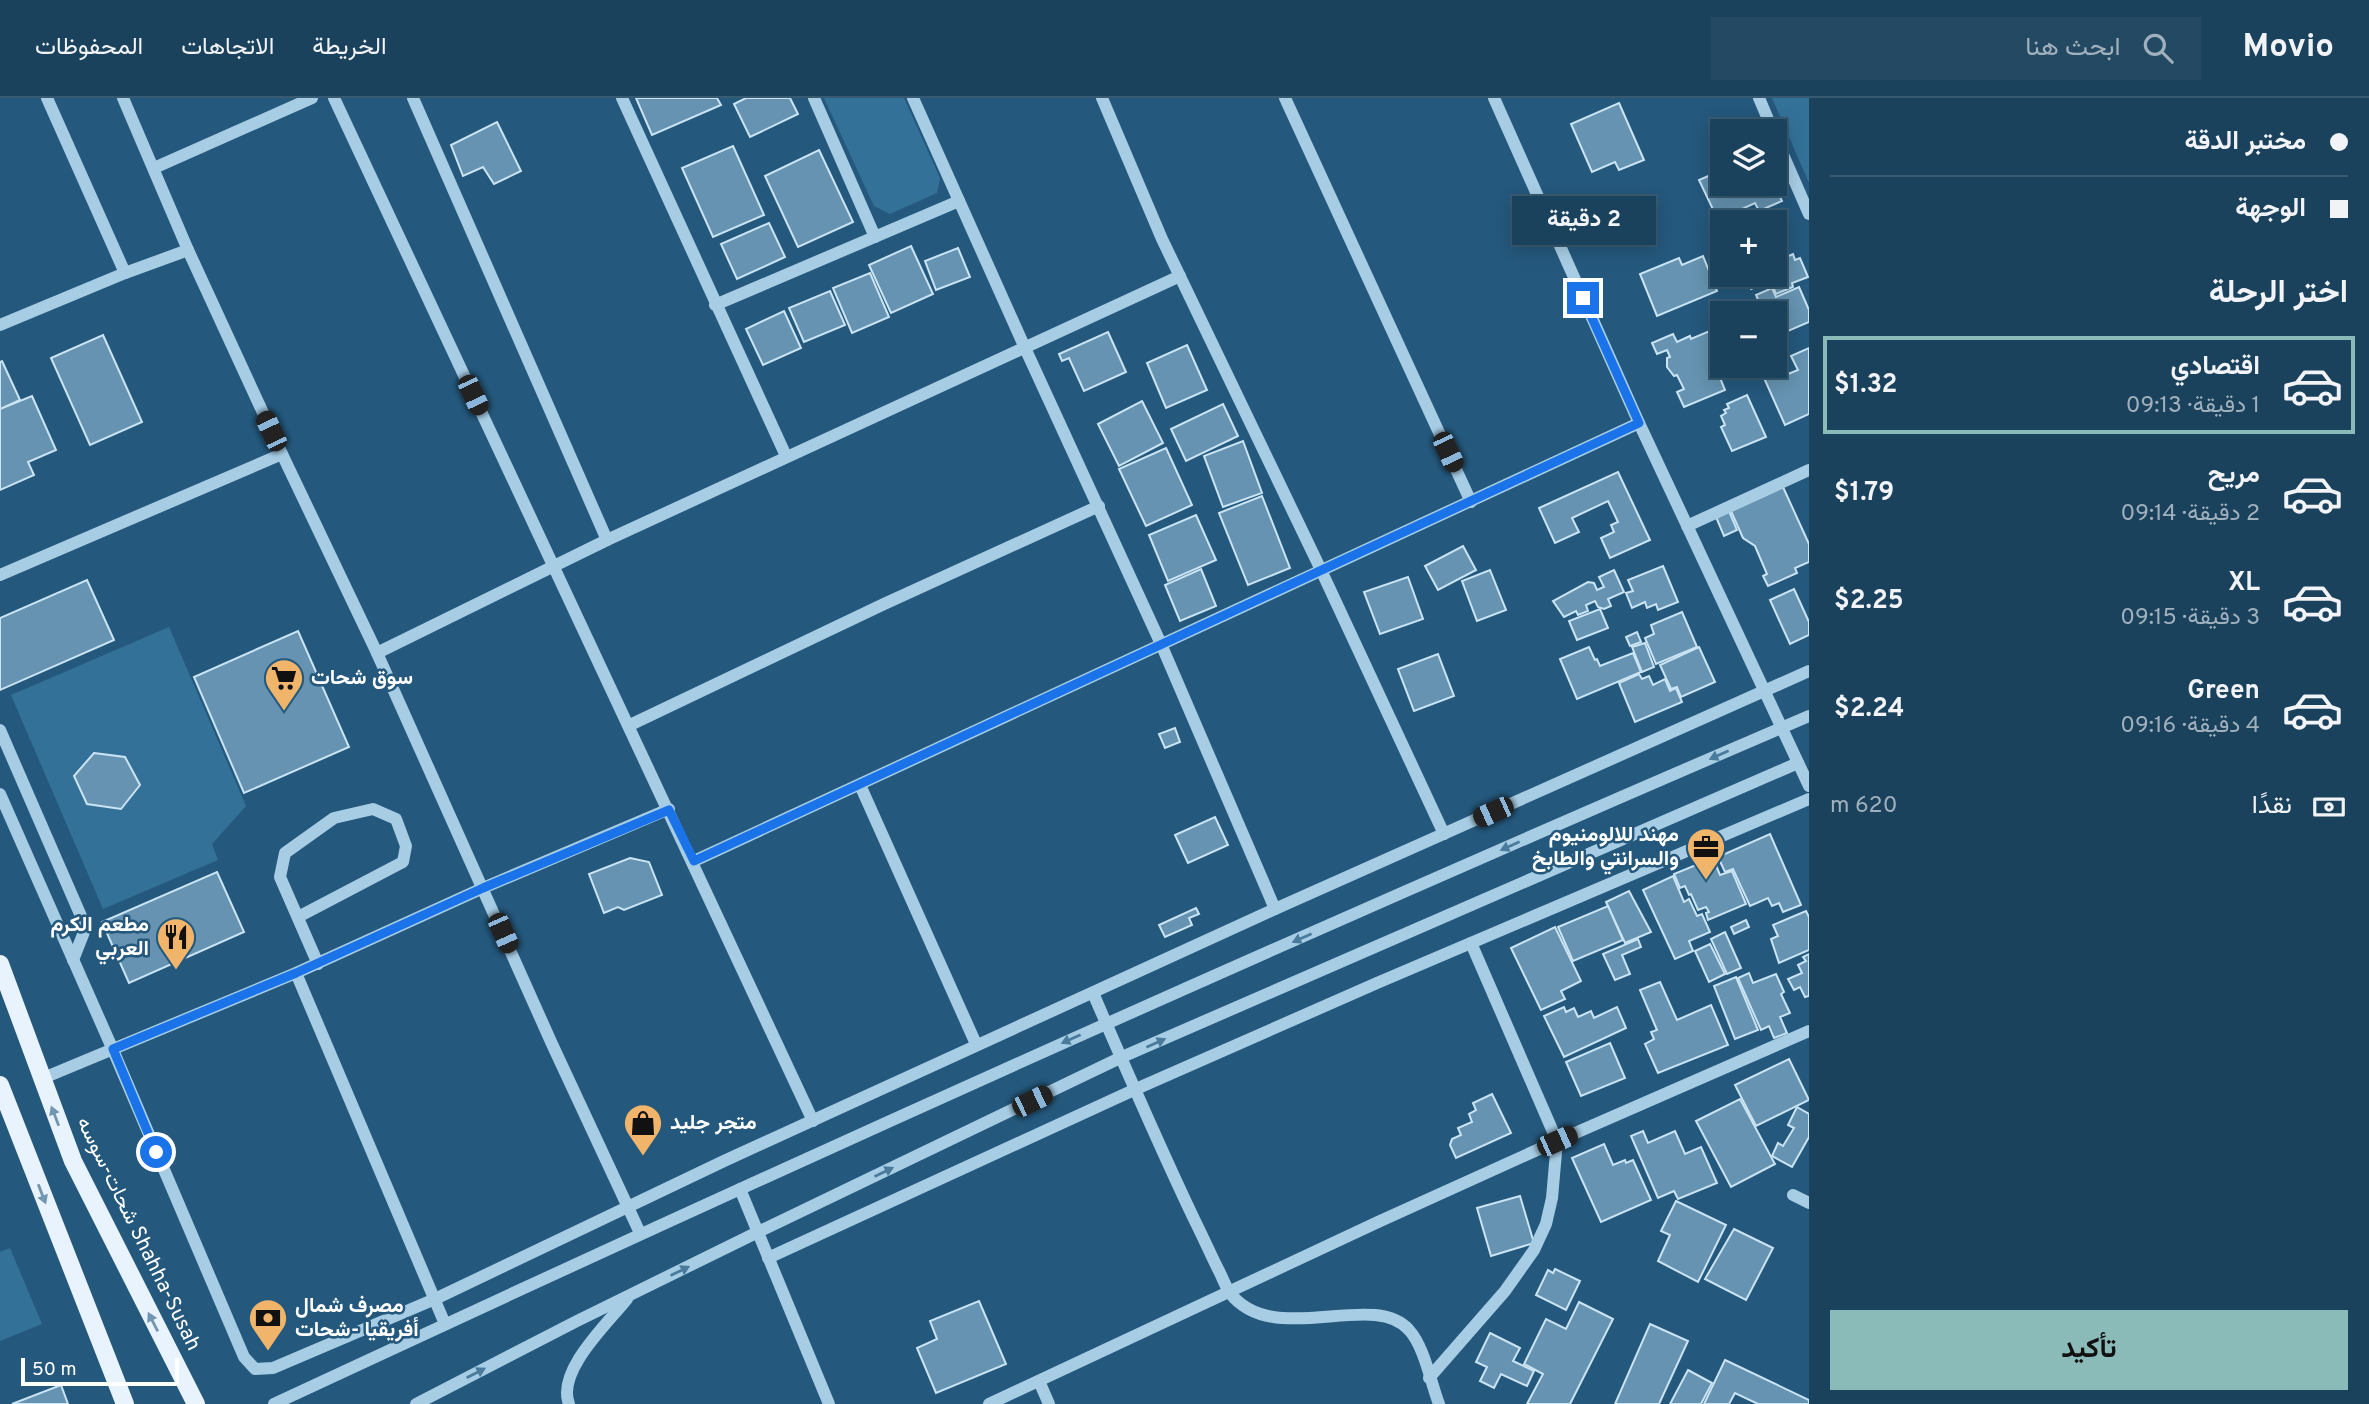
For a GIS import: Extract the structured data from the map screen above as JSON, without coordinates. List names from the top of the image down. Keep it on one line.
{"streets":{"main road":["شحات-سوسه Shahha-Susah"]},"places":{"supermarket":["سوق شحات"],"office":["مهند للالومنيوم والسرانتي والطابخ"],"restaurant":["مطعم الكرم العربي"],"shop":["متجر جليد"],"bank":["مصرف شمال أفريقيا -شحات"]},"scale_bar":"50 m","page":{"header":"Movio","search":"ابحث هنا","nav":["الخريطة","الاتجاهات","المحفوظات"],"banner":["مختبر الدقة","الوجهة"],"map_buttons":["+","−"],"bubble":"2 دقيقة","heading":"اختر الرحلة","list":[{"name":"اقتصادي","note":"1 دقيقة · 09:13","value":"$1.32"},{"name":"مريح","note":"2 دقيقة · 09:14","value":"$1.79"},{"name":"XL","note":"3 دقيقة · 09:15","value":"$2.25"},{"name":"Green","note":"4 دقيقة · 09:16","value":"$2.24"}],"pay":["نقدًا","620 m"],"buttons":"تأكيد","scale":"50 m"}}
